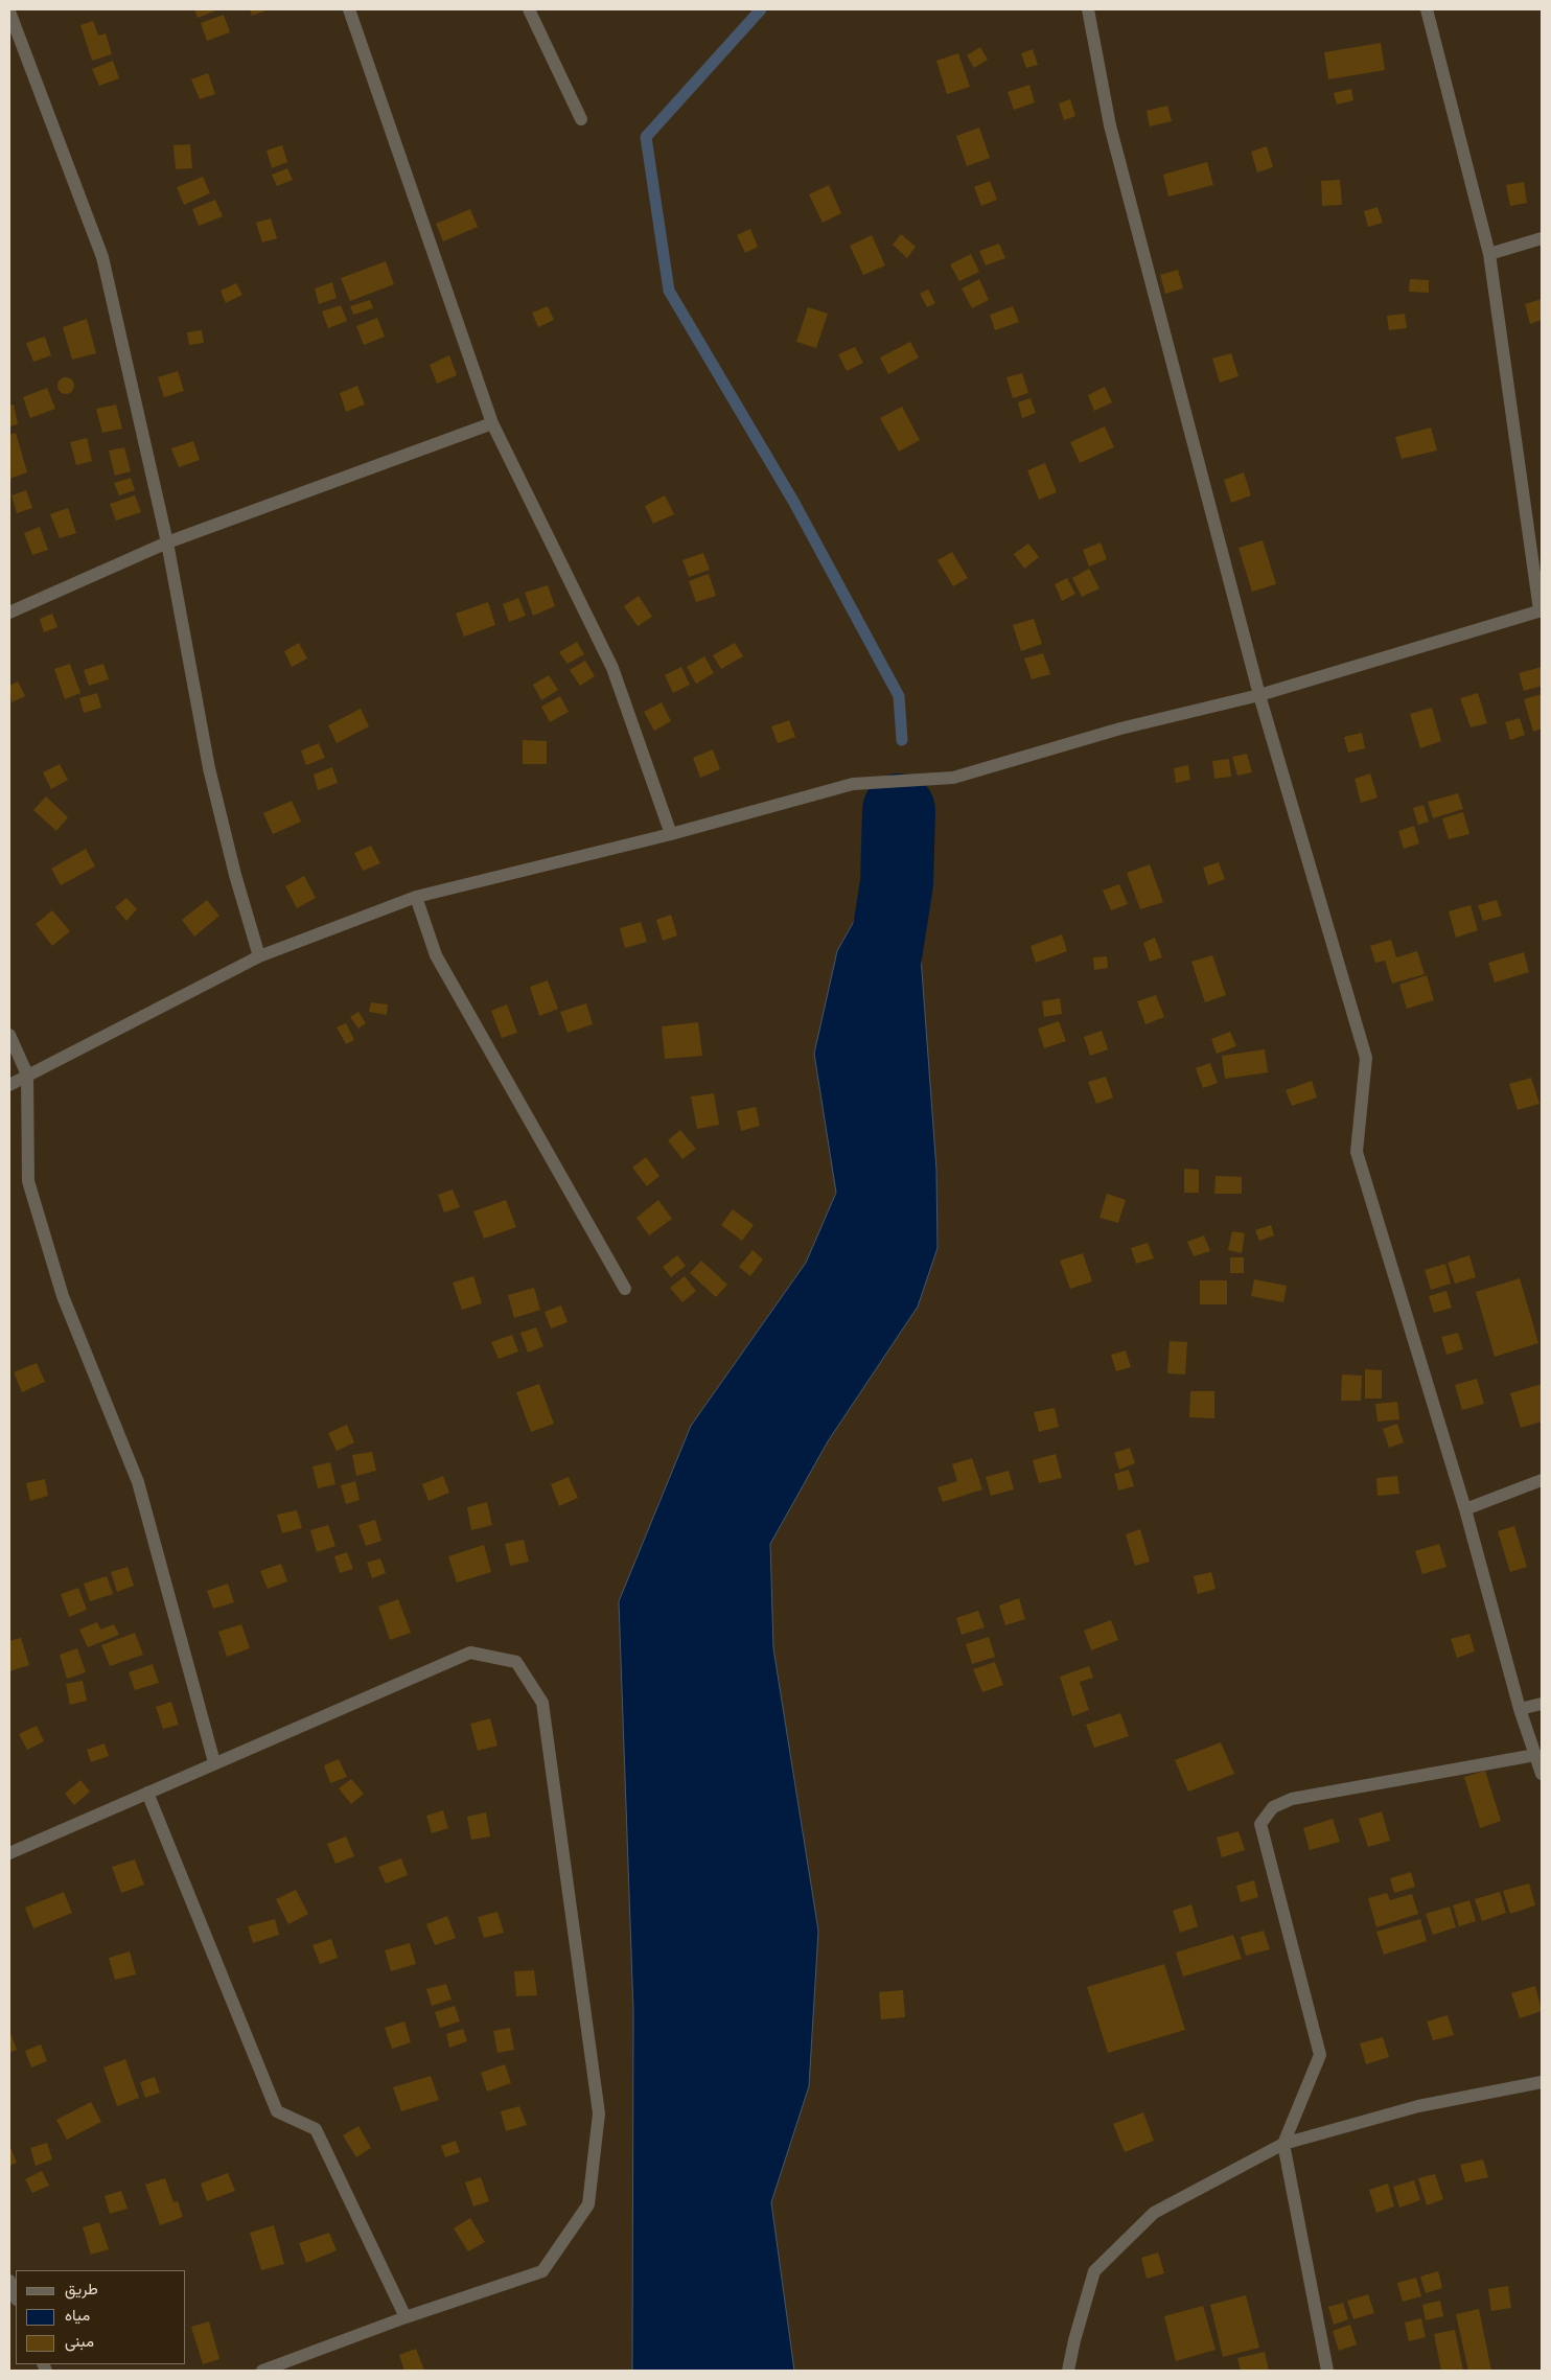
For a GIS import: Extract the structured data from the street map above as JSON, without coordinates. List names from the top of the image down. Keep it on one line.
{"legend":["طريق","مياه","مبنى"]}
